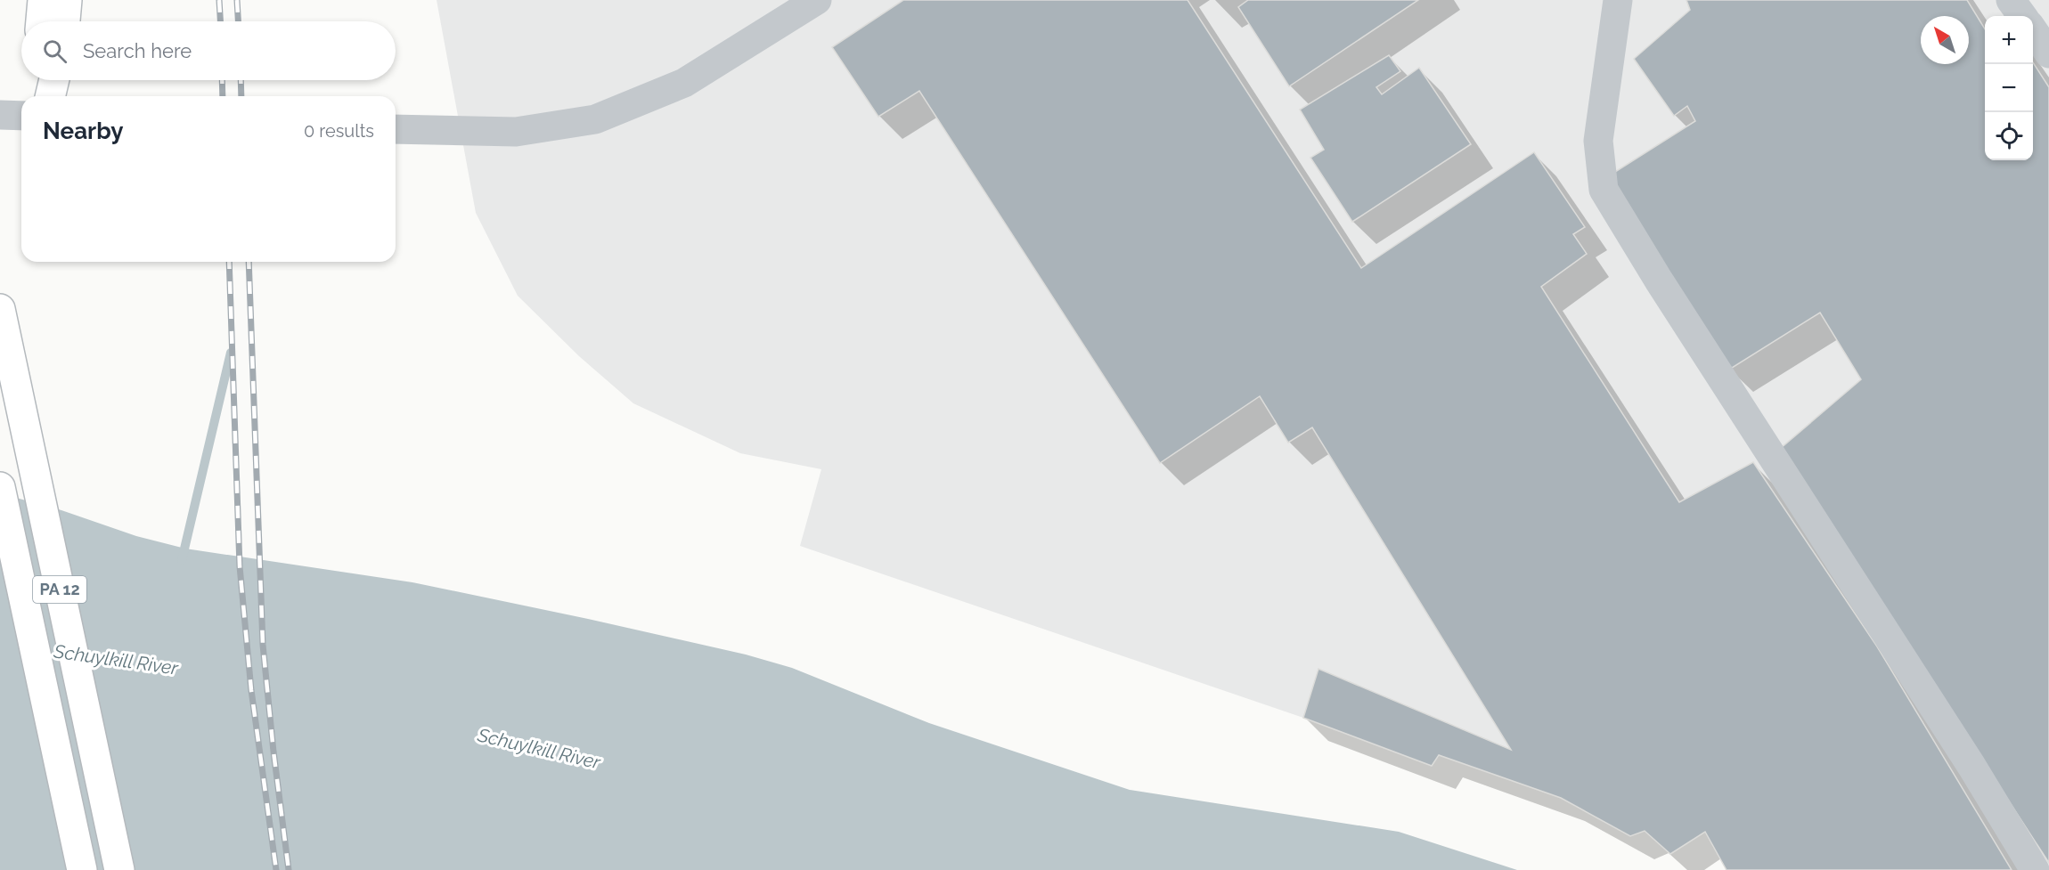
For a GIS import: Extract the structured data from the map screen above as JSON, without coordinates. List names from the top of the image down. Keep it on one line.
{"streets":{"highway":["PA 12"]},"water":["Schuylkill River"],"north":"top left","page":{"map_buttons":["+","−"],"search":"Search here","heading":["Nearby","0 results"]}}
